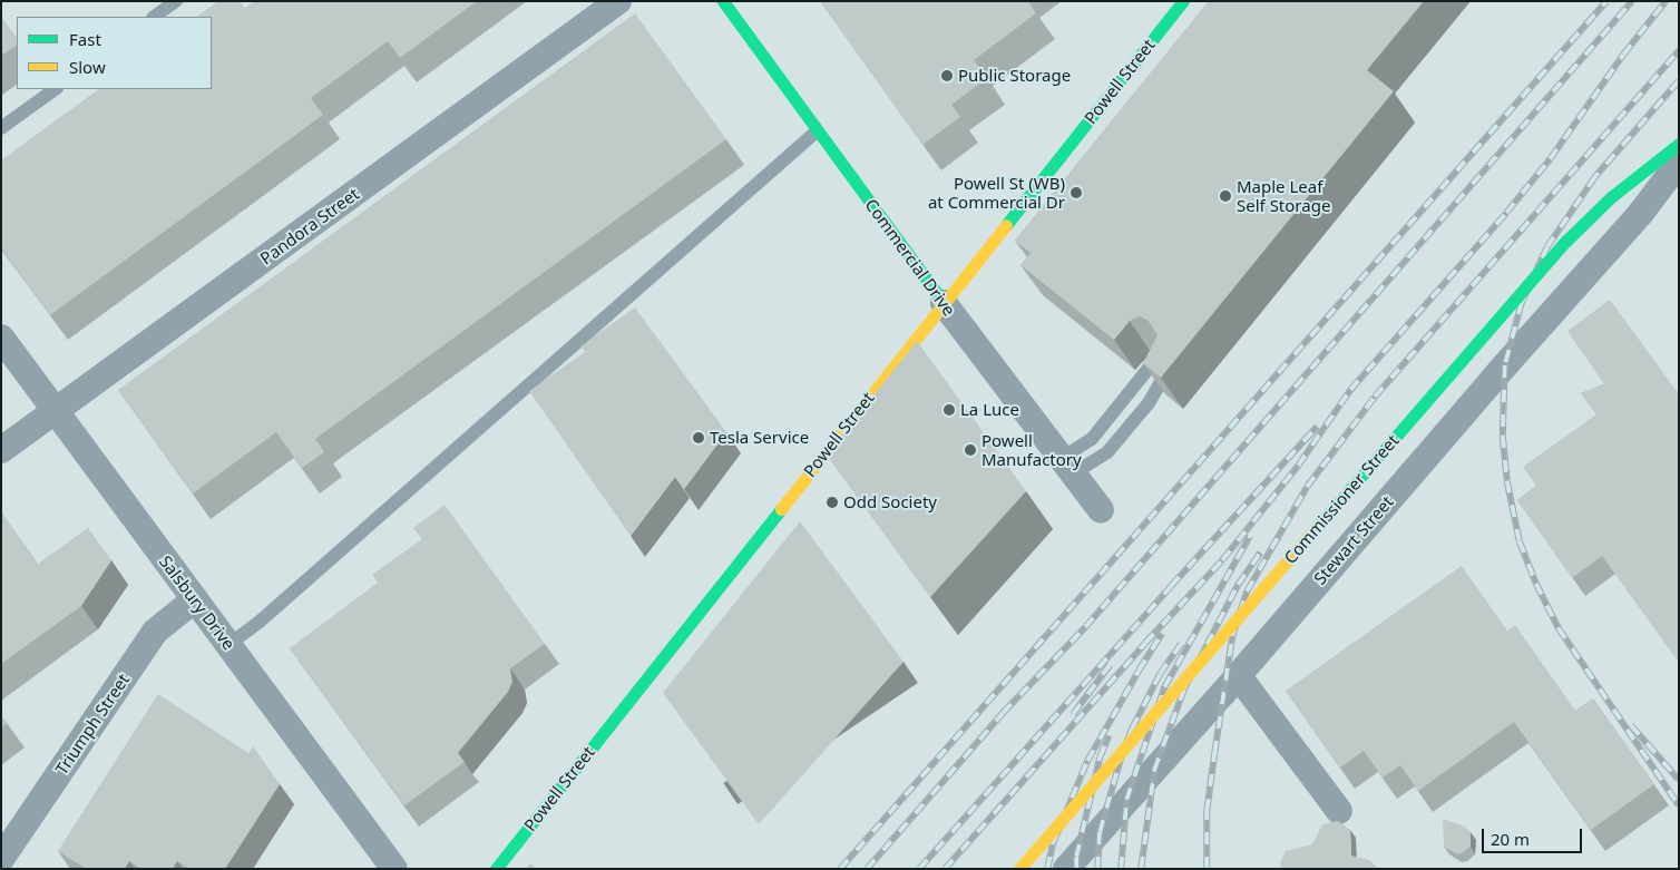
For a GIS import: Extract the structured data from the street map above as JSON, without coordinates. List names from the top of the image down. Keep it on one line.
{"streets":{"street":["Powell Street","Pandora Street","Commercial Drive","Commissioner Street","Stewart Street","Salsbury Drive","Triumph Street"]},"crossings":[["Powell Street","Commercial Drive"],["Pandora Street","Salsbury Drive"],["Salsbury Drive","Triumph Street"]],"places":["Public Storage","Powell St (WB) at Commercial Dr","Maple Leaf Self Storage","La Luce","Tesla Service","Powell Manufactory","Odd Society"],"legend":["Fast","Slow"],"scale_bar":"20 m"}
